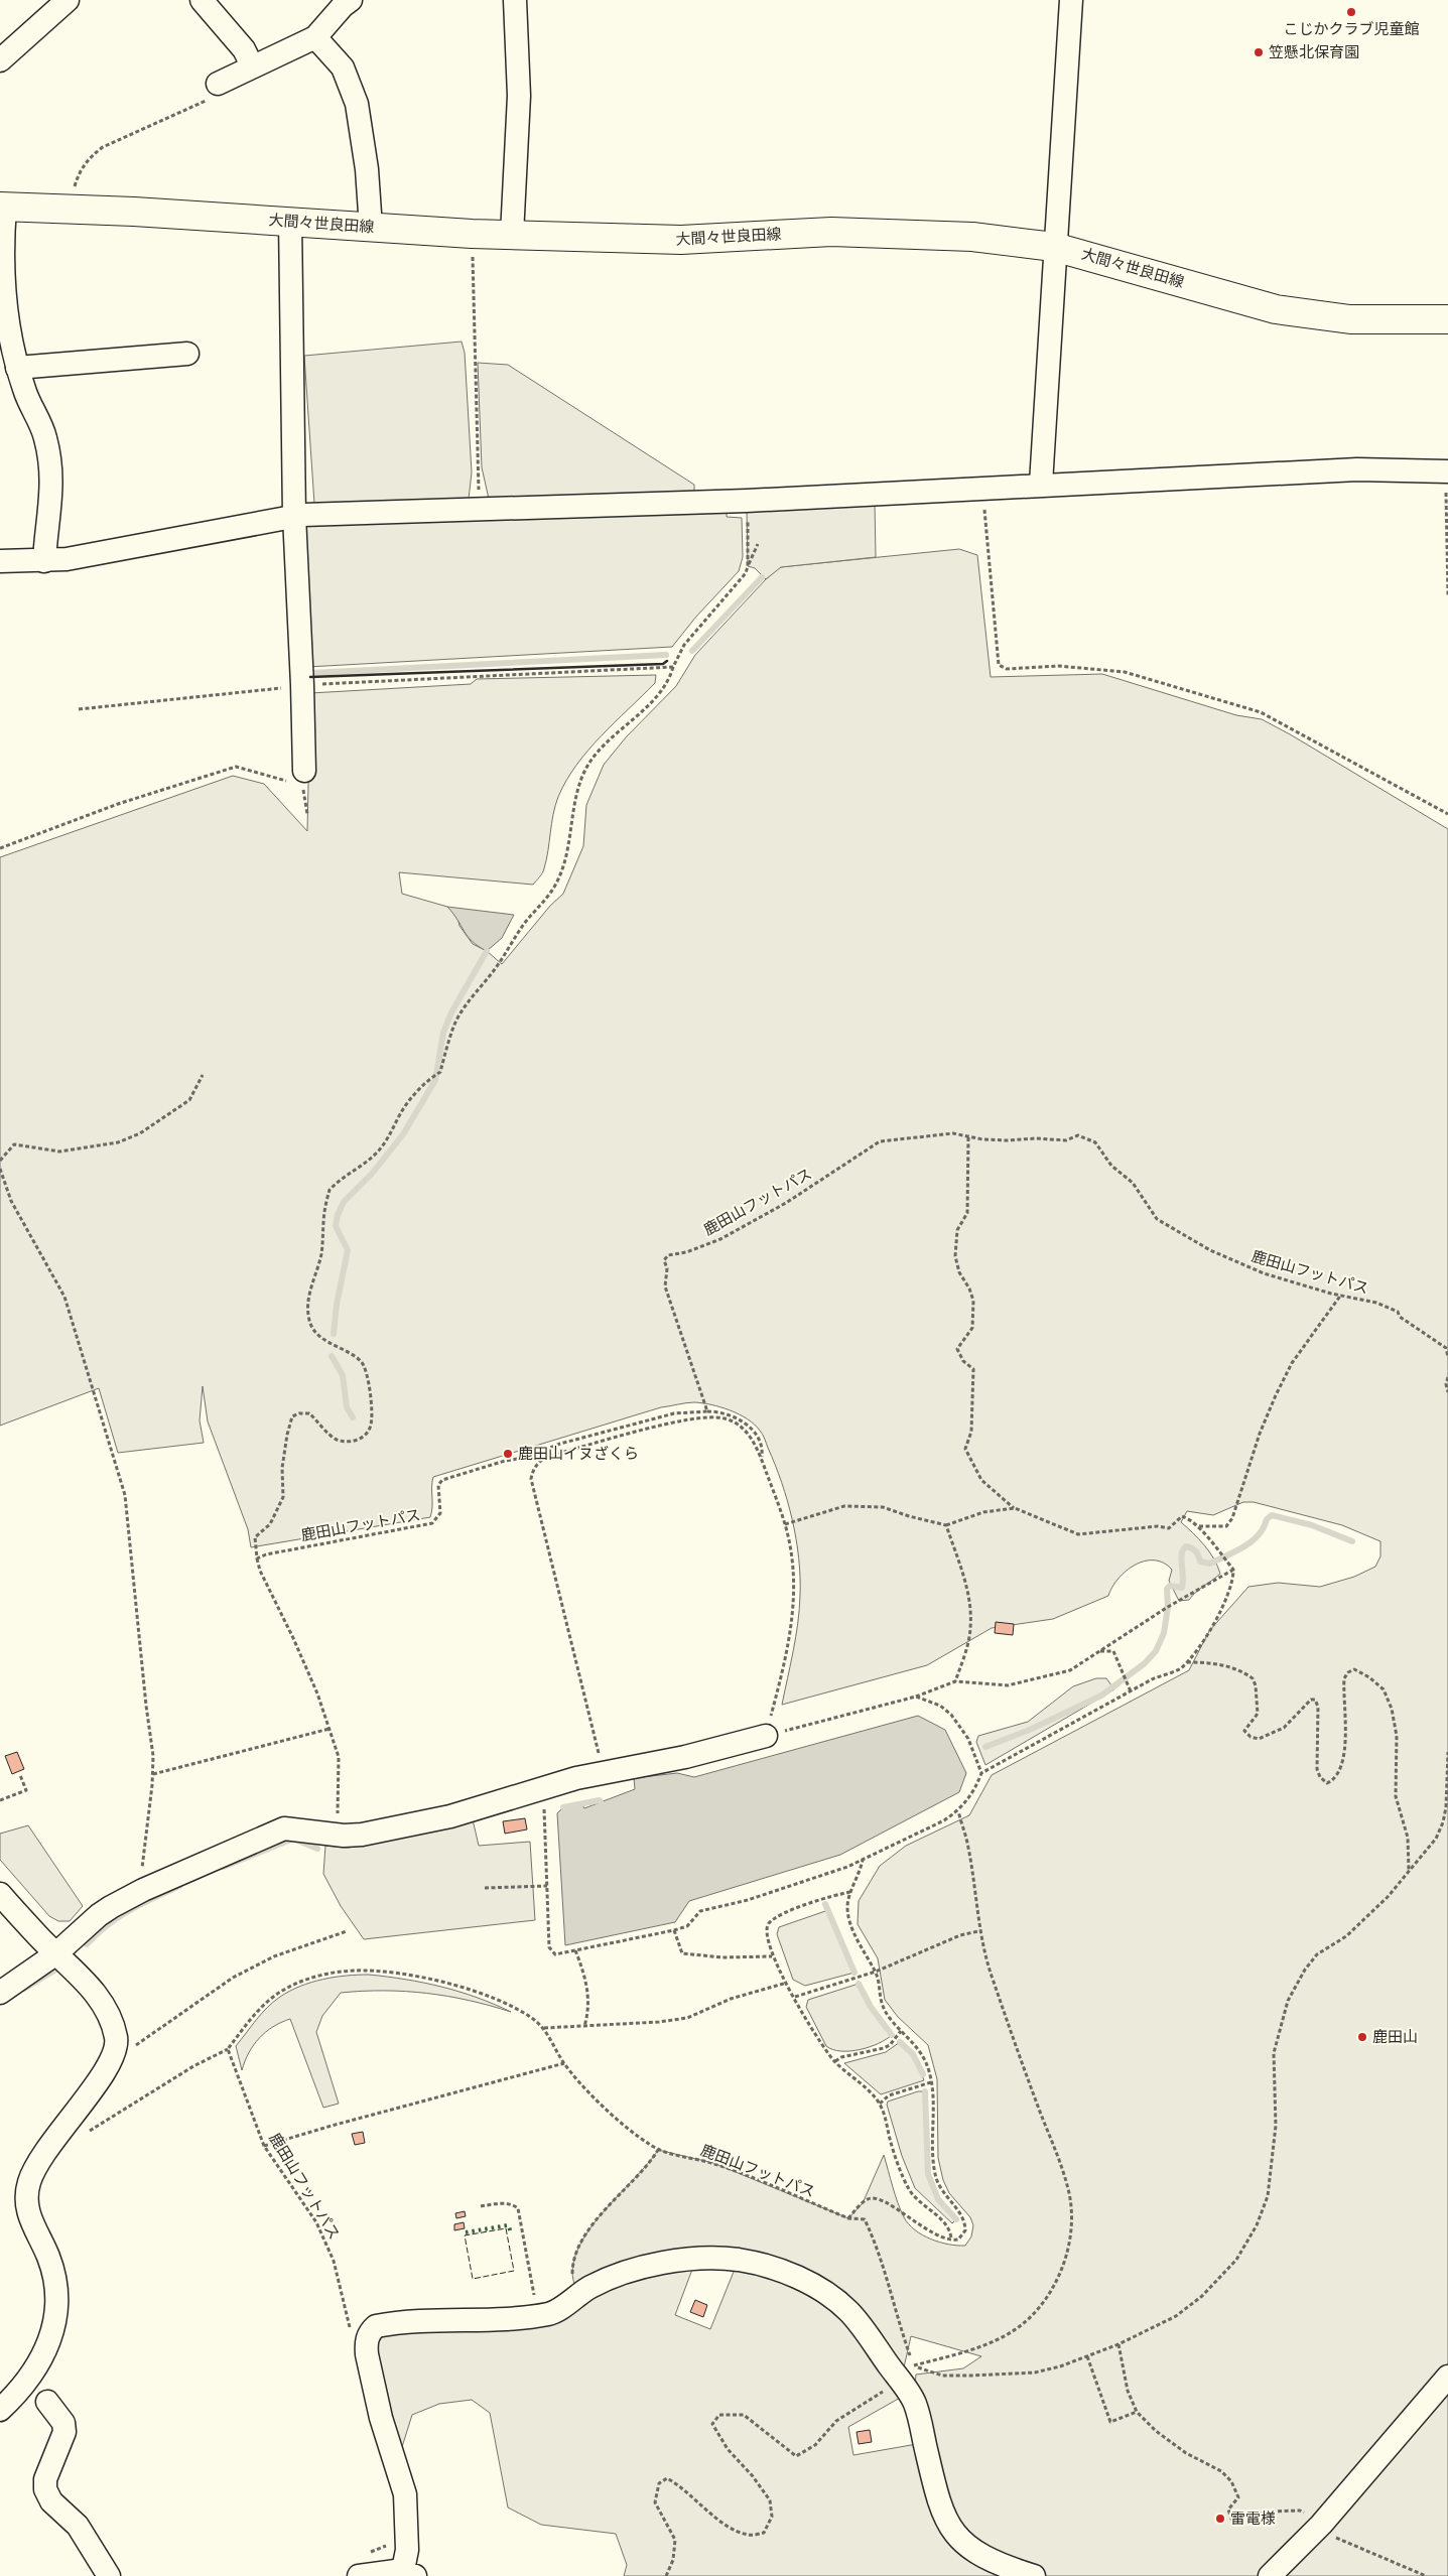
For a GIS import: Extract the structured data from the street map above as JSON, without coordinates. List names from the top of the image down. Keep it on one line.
{"streets":{"main road":["大間々世良田線"],"path":["鹿田山フットパス"]},"places":["こじかクラブ児童館","笠懸北保育園","鹿田山イヌざくら","鹿田山","雷電様"]}
